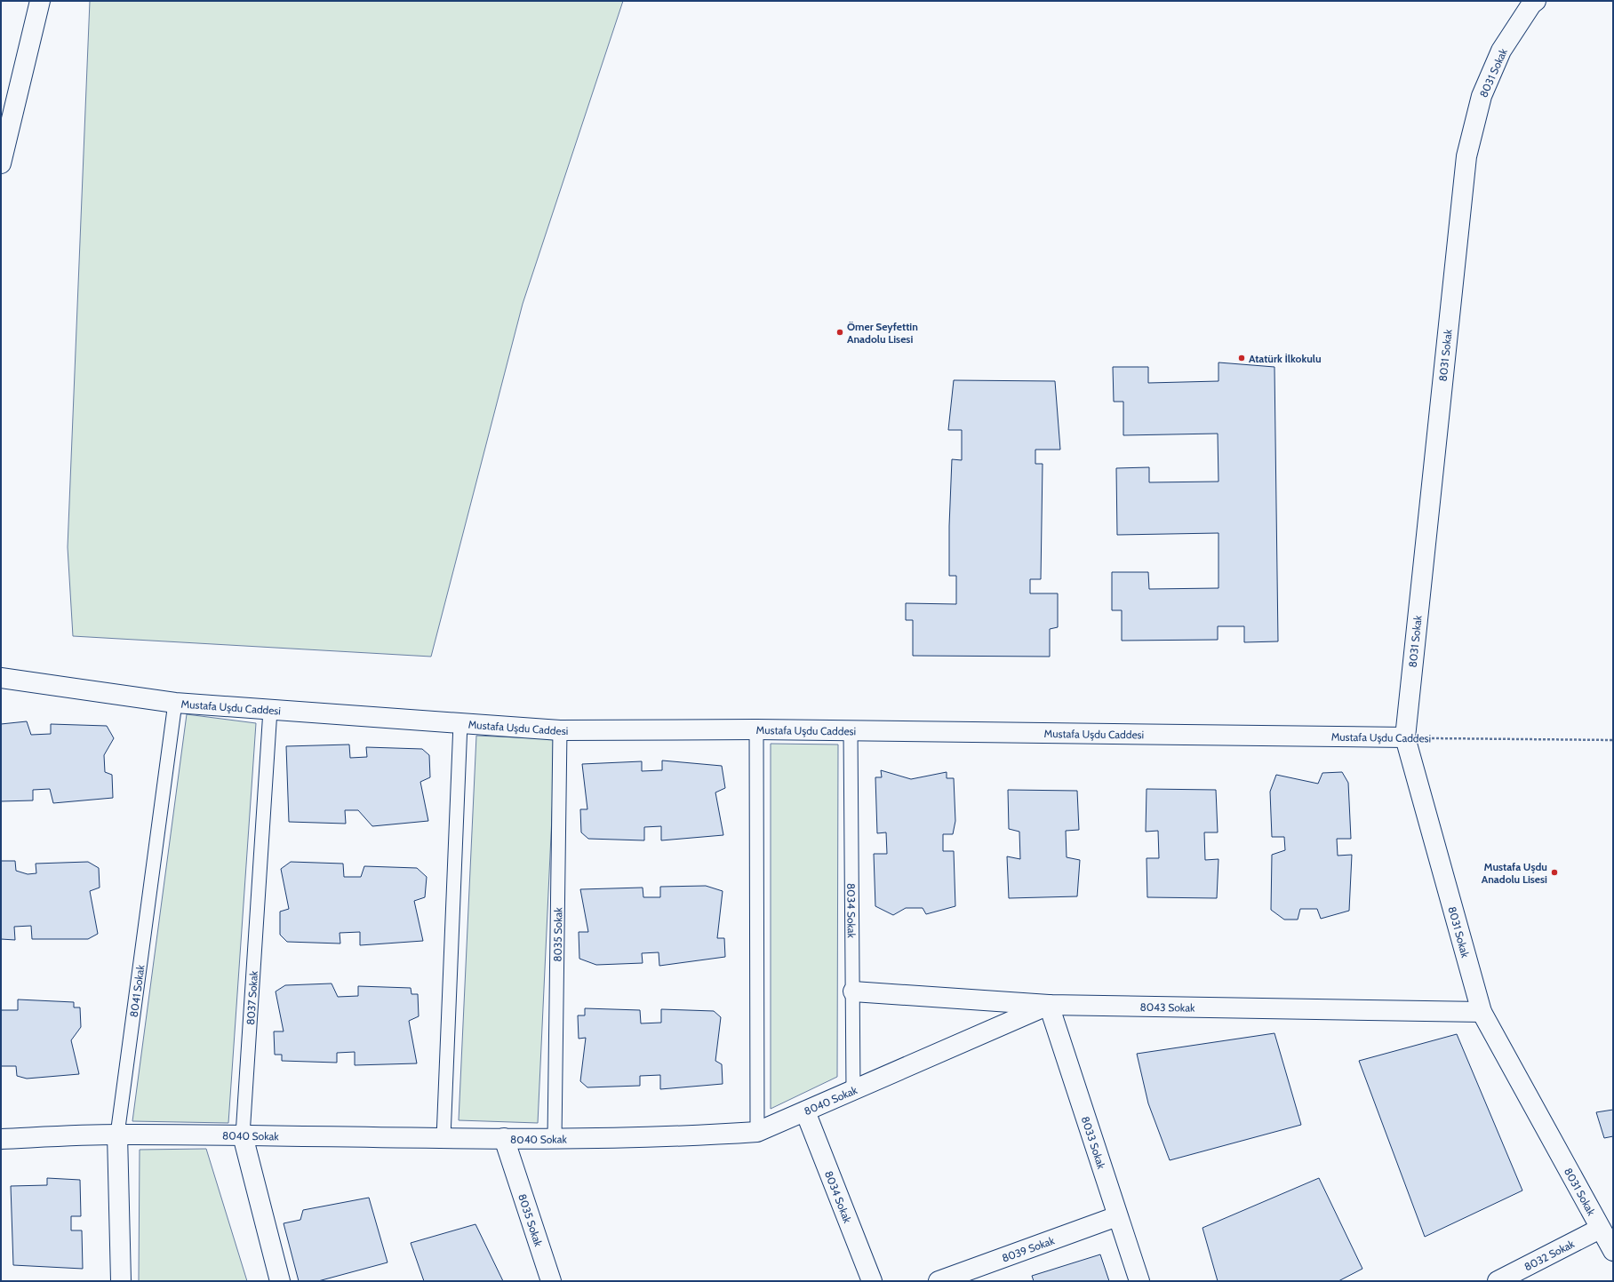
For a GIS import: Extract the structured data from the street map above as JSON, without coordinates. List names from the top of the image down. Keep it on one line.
{"streets":{"street":["8031 Sokak","Mustafa Uşdu Caddesi","8034 Sokak","8035 Sokak","8041 Sokak","8037 Sokak","8043 Sokak","8040 Sokak","8033 Sokak","8039 Sokak","8032 Sokak"]},"crossings":[["8031 Sokak","Mustafa Uşdu Caddesi"],["8031 Sokak","8043 Sokak"],["8031 Sokak","8032 Sokak"],["Mustafa Uşdu Caddesi","8034 Sokak"],["Mustafa Uşdu Caddesi","8035 Sokak"],["Mustafa Uşdu Caddesi","8041 Sokak"],["Mustafa Uşdu Caddesi","8037 Sokak"],["8034 Sokak","8043 Sokak"],["8034 Sokak","8040 Sokak"],["8035 Sokak","8040 Sokak"],["8041 Sokak","8040 Sokak"],["8037 Sokak","8040 Sokak"],["8043 Sokak","8040 Sokak"],["8043 Sokak","8033 Sokak"],["8040 Sokak","8033 Sokak"],["8033 Sokak","8039 Sokak"]],"places":["Ömer Seyfettin Anadolu Lisesi","Atatürk İlkokulu","Mustafa Uşdu Anadolu Lisesi"]}
